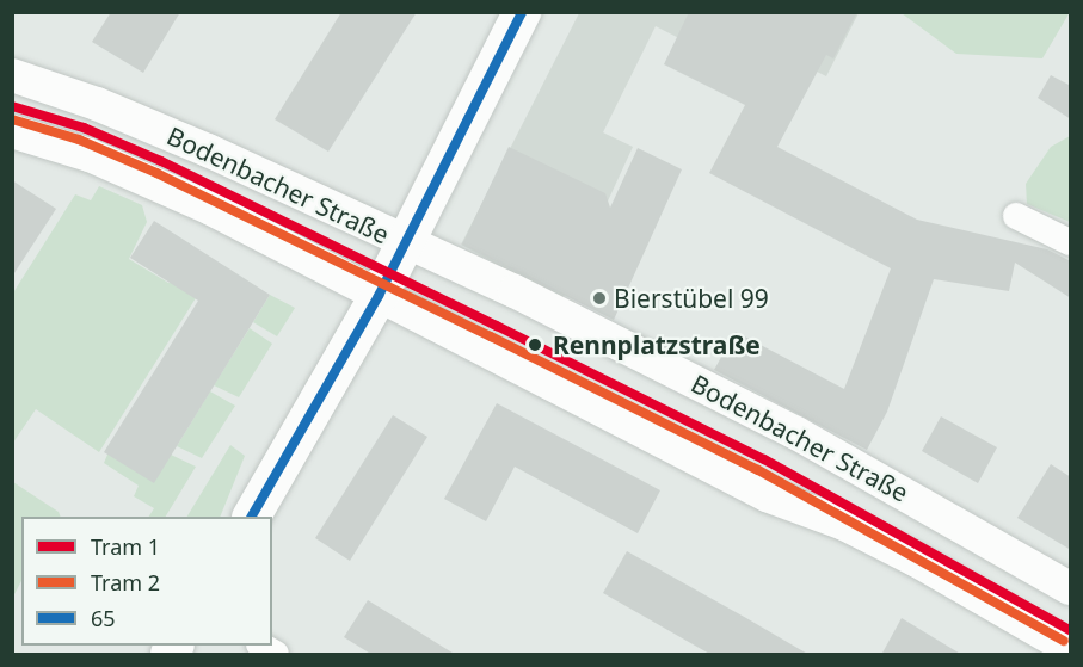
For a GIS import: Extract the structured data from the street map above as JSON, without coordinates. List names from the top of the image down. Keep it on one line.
{"streets":{"street":["Bodenbacher Straße"]},"places":["Bierstübel 99","Rennplatzstraße"],"lines":["transit line 65","tram line 1","tram line 2"],"legend":["Tram 1","Tram 2","65"]}
